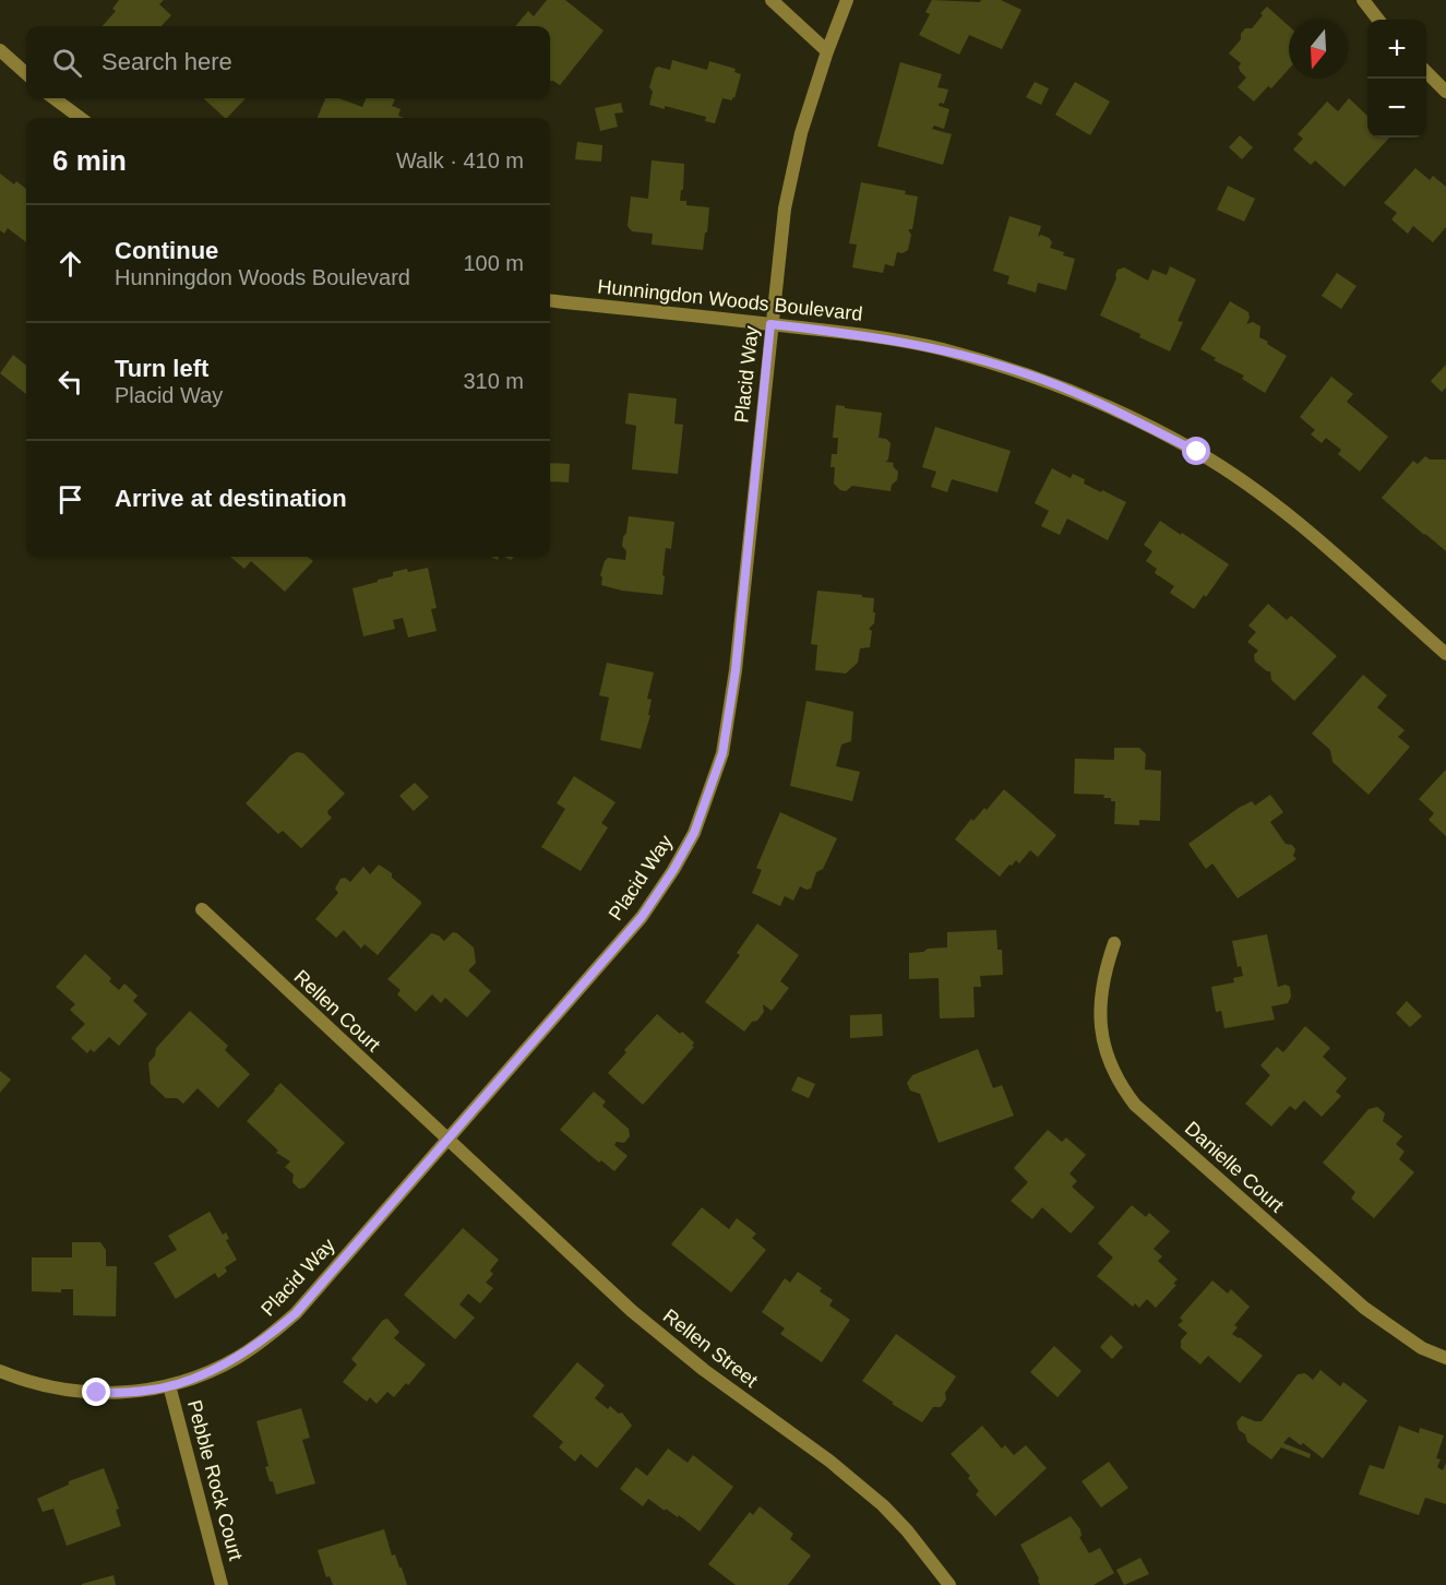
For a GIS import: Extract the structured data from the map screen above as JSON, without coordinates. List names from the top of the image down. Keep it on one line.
{"streets":{"street":["Hunningdon Woods Boulevard","Placid Way","Rellen Court","Danielle Court","Rellen Street","Pebble Rock Court"]},"crossings":[["Hunningdon Woods Boulevard","Placid Way"],["Placid Way","Rellen Court"],["Placid Way","Rellen Street"],["Placid Way","Pebble Rock Court"],["Rellen Court","Rellen Street"]],"north":"bottom","page":{"map_buttons":["+","−"],"search":"Search here","heading":["6 min","Walk · 410 m"],"list":[["Continue","Hunningdon Woods Boulevard","100 m"],["Turn left","Placid Way","310 m"],"Arrive at destination"]}}
